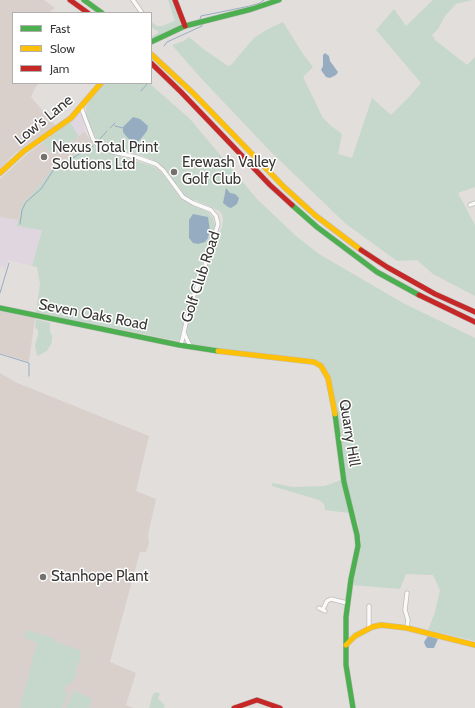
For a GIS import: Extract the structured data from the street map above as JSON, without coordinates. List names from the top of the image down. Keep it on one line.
{"streets":{"main road":["Low's Lane","Seven Oaks Road","Quarry Hill"],"street":["Golf Club Road"]},"crossings":[["Low's Lane","Golf Club Road"],["Golf Club Road","Seven Oaks Road"],["Golf Club Road","Quarry Hill"],["Seven Oaks Road","Quarry Hill"]],"places":["Nexus Total Print Solutions Ltd","Erewash Valley Golf Club","Stanhope Plant"],"legend":["Fast","Slow","Jam"]}
